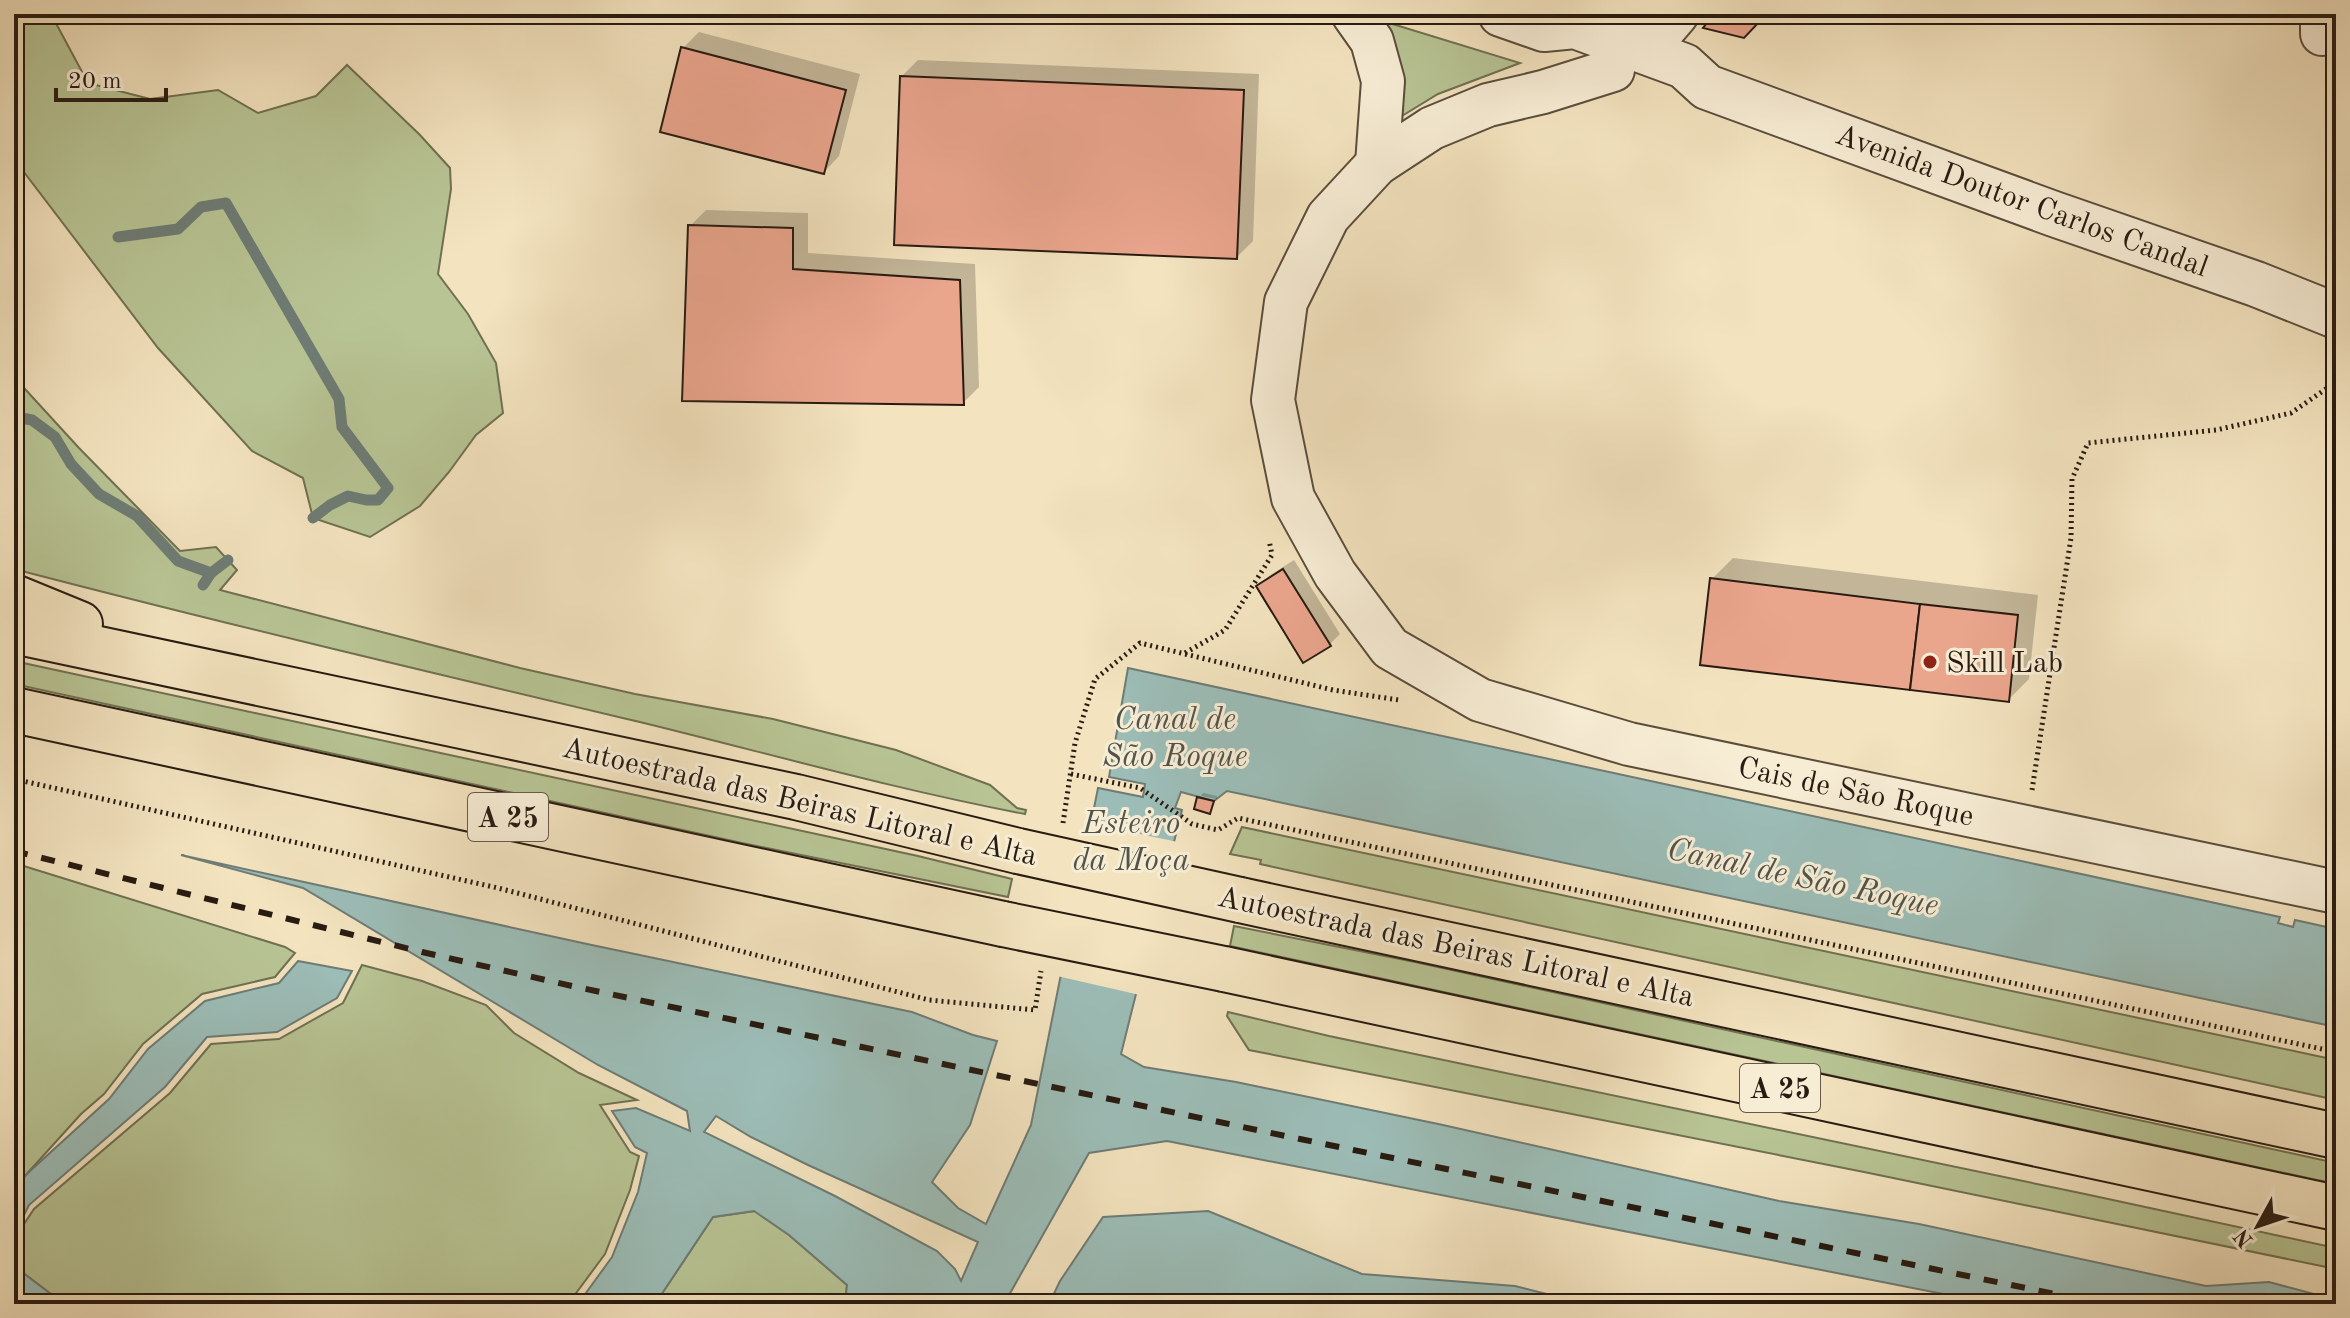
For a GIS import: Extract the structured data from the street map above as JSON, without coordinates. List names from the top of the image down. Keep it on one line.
{"streets":{"highway":["Autoestrada das Beiras Litoral e Alta","A 25"],"street":["Avenida Doutor Carlos Candal","Cais de São Roque"]},"water":["Canal de São Roque","Esteiro da Moça"],"places":["Skill Lab"],"scale_bar":"20 m","north":"bottom left"}
